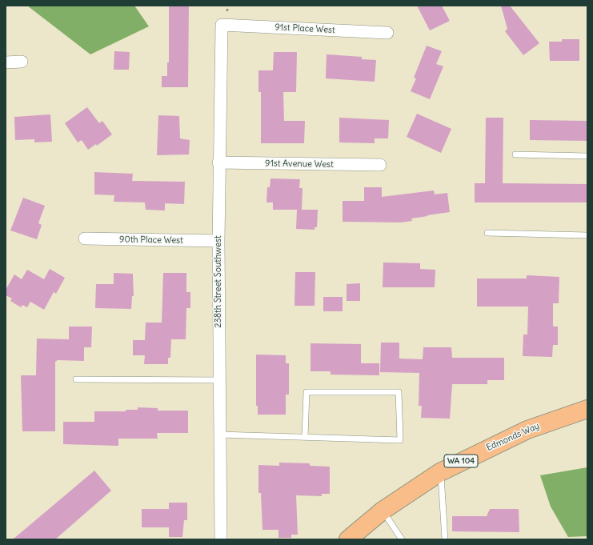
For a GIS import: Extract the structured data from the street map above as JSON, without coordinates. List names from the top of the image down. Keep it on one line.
{"streets":{"main road":["Edmonds Way","WA 104"],"street":["91st Place West","91st Avenue West","90th Place West","238th Street Southwest"]},"crossings":[["91st Place West","238th Street Southwest"],["91st Avenue West","238th Street Southwest"],["90th Place West","238th Street Southwest"]]}
